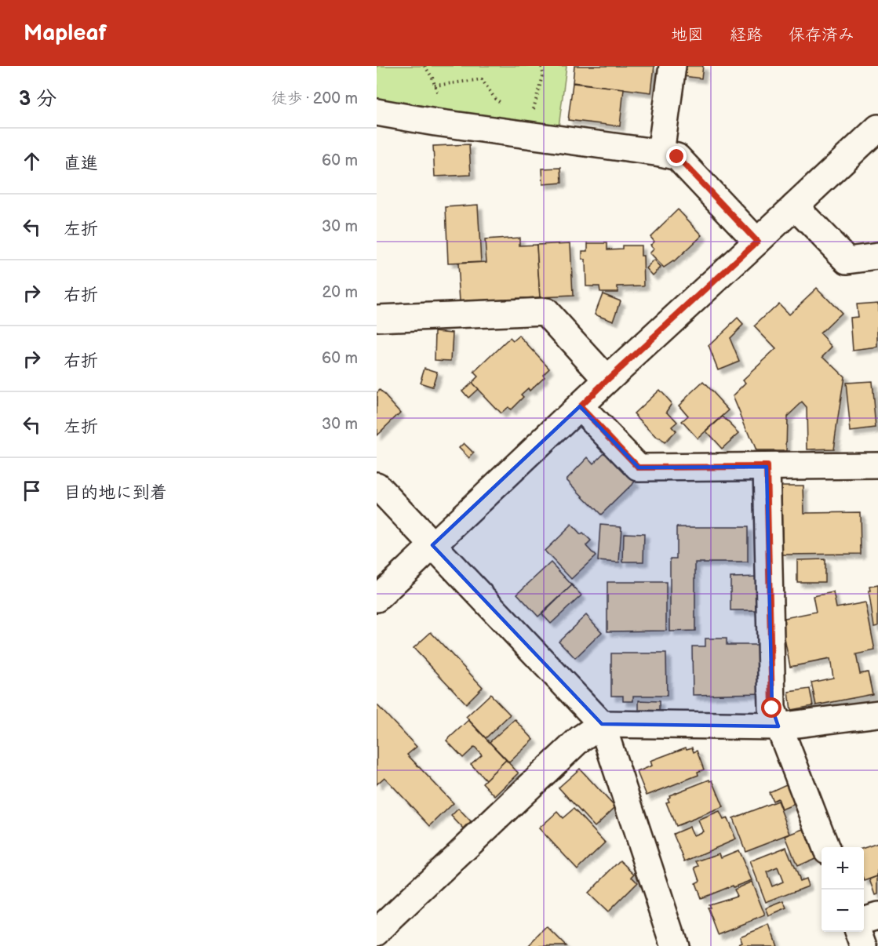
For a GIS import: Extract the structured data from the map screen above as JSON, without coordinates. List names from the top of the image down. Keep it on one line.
{"page":{"header":"Mapleaf","nav":["地図","経路","保存済み"],"heading":["3 分","徒歩 · 200 m"],"list":[["直進","60 m"],["左折","30 m"],["右折","20 m"],["右折","60 m"],["左折","30 m"],"目的地に到着"],"map_buttons":["+","−"]}}
